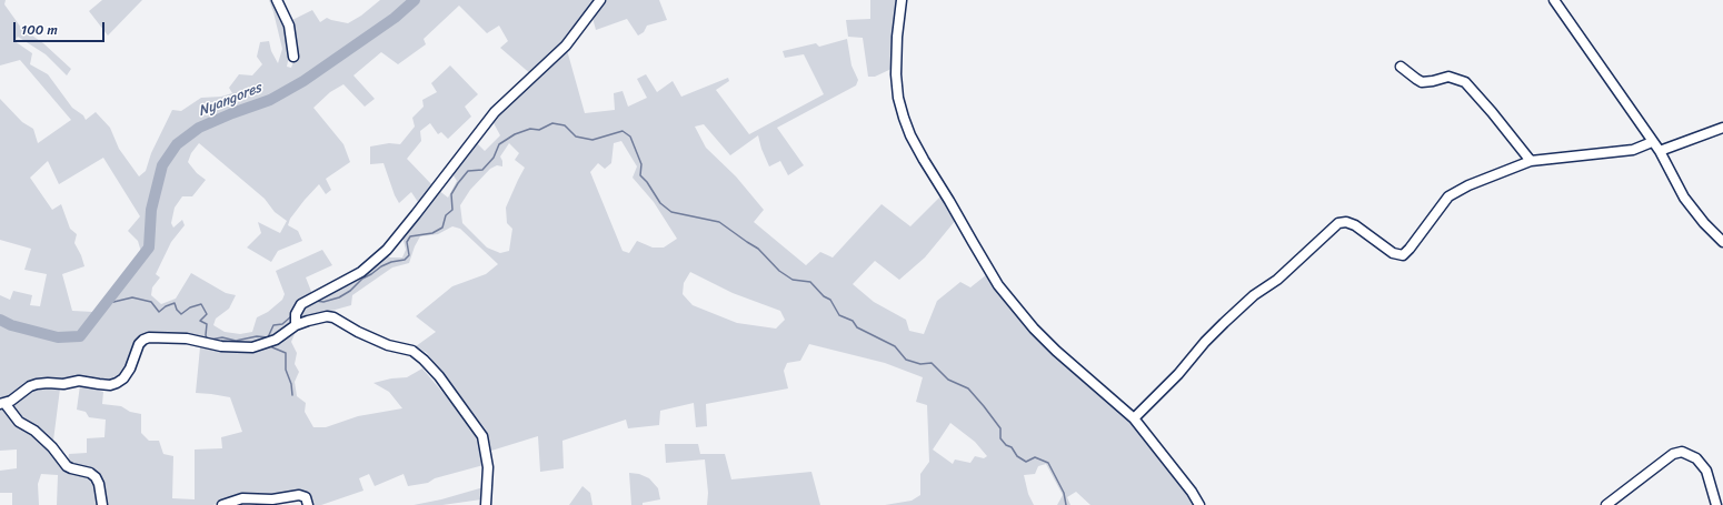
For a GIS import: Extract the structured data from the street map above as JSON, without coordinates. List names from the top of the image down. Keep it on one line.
{"water":["Nyangores"],"scale_bar":"100 m"}
